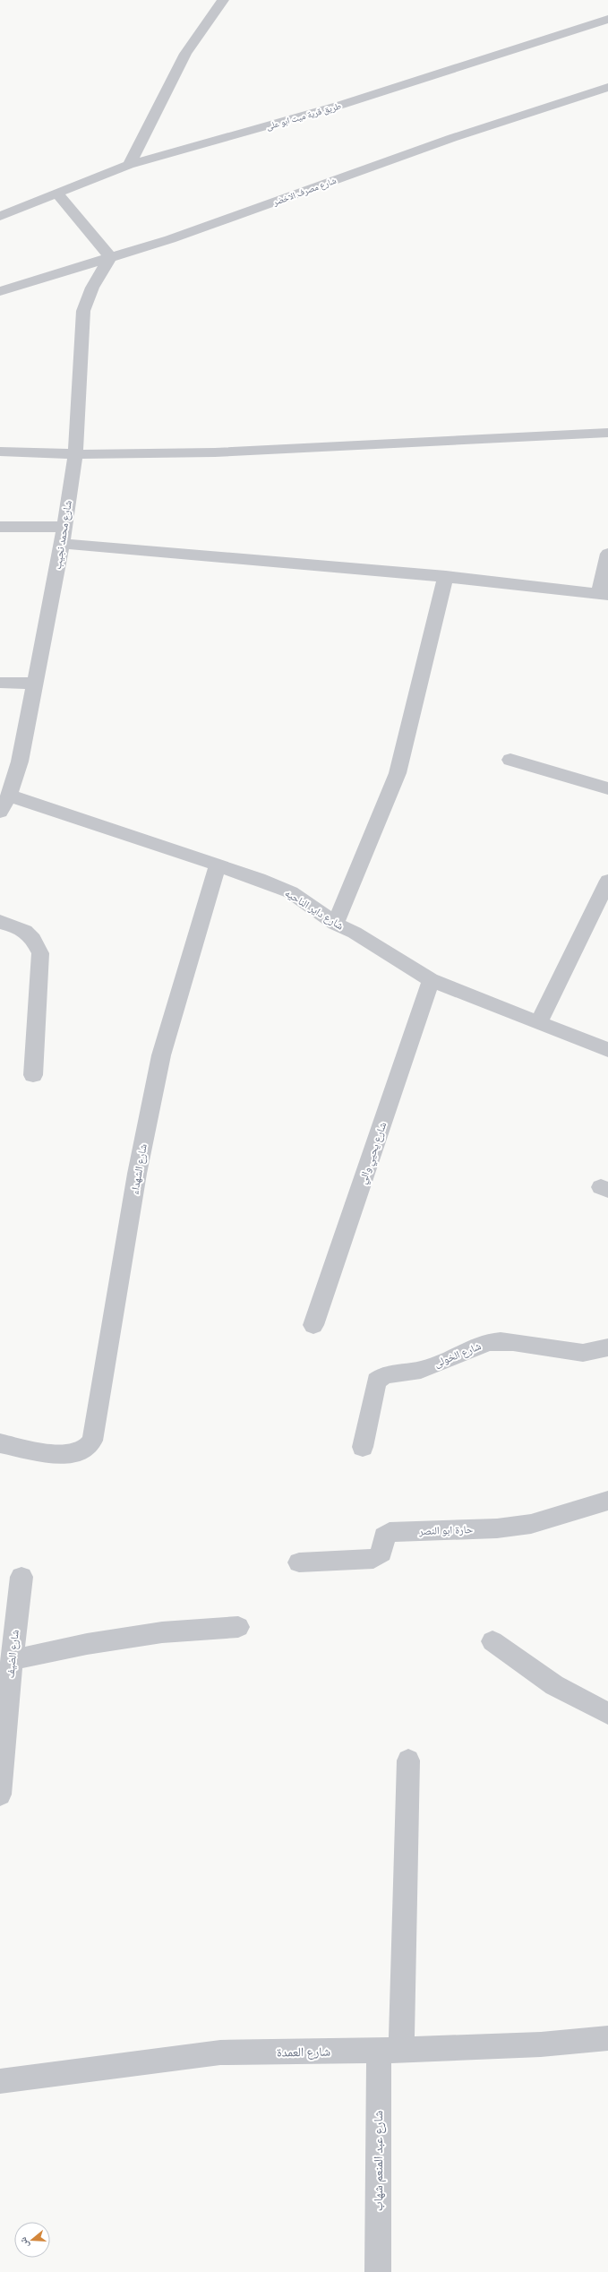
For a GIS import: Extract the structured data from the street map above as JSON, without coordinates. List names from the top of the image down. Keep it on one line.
{"streets":{"street":["طريق قرية ميت ابو على","شارع مصرف الاخضر","شارع محمد نجيب","شارع داير الناحيه","شارع يحيي والي","شارع الشهداء","شارع الخولى","حارة ابو النصر","شارع الضيف","شارع العمدة","شارع عبد المنعم شهاب"]},"crossings":[["شارع مصرف الاخضر","شارع محمد نجيب"],["شارع محمد نجيب","شارع داير الناحيه"],["شارع داير الناحيه","شارع يحيي والي"],["شارع داير الناحيه","شارع الشهداء"],["شارع العمدة","شارع عبد المنعم شهاب"]],"north":"left"}
